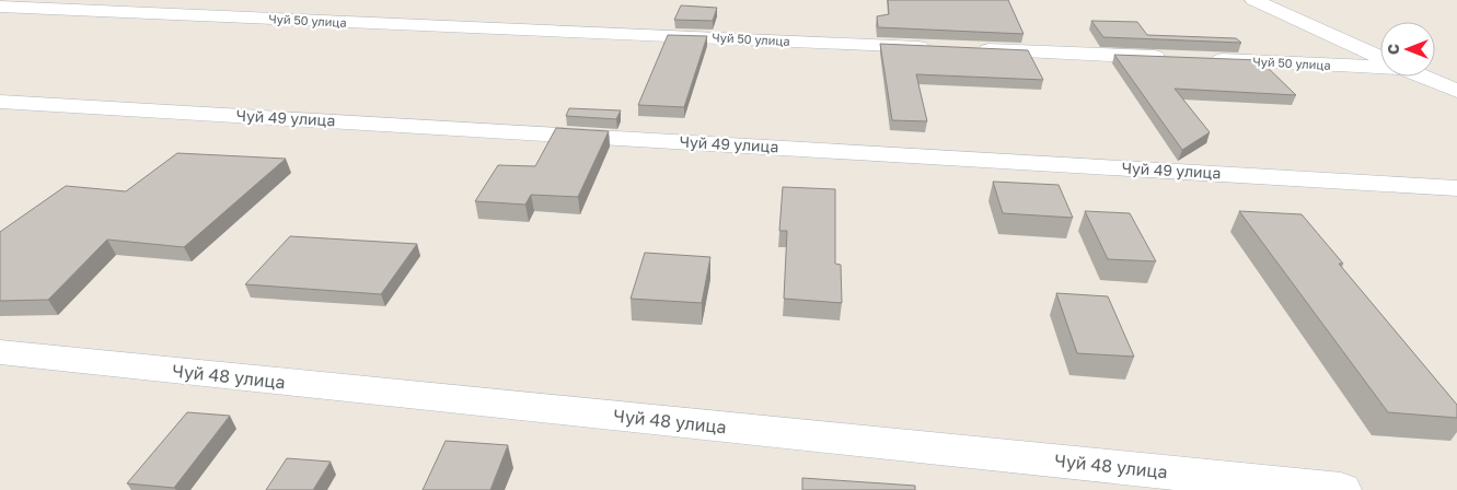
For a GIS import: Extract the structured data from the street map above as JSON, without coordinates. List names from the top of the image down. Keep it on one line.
{"streets":{"street":["Чуй 50 улица","Чуй 49 улица","Чуй 48 улица"]},"north":"left"}
